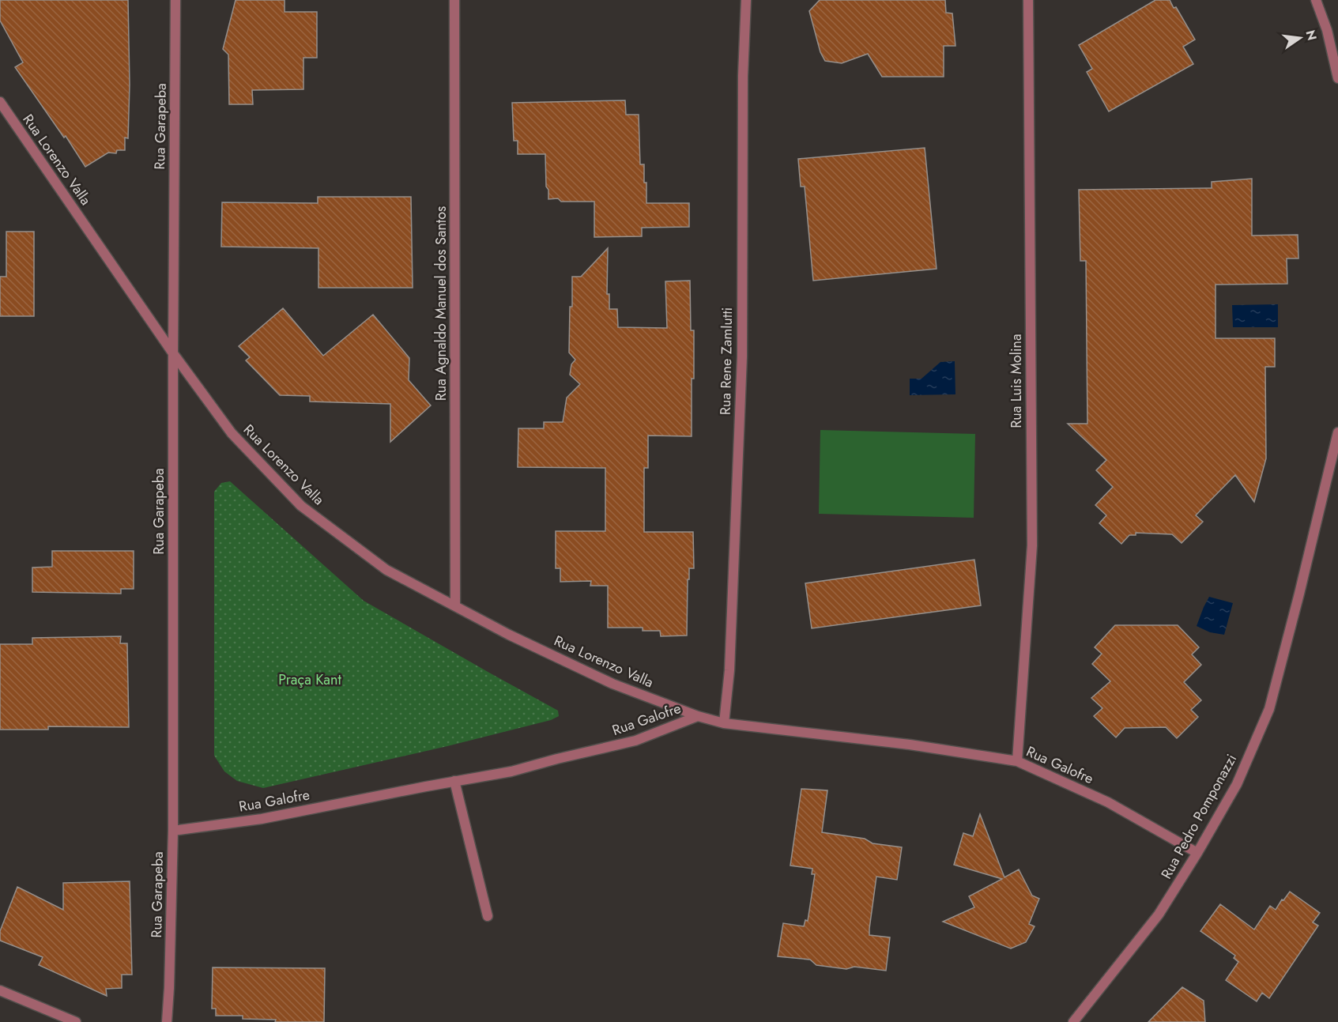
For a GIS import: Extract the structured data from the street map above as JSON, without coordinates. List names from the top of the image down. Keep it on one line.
{"streets":{"street":["Rua Garapeba","Rua Lorenzo Valla","Rua Agnaldo Manuel dos Santos","Rua Rene Zamlutti","Rua Luis Molina","Rua Galofre","Rua Pedro Pomponazzi"]},"crossings":[["Rua Garapeba","Rua Lorenzo Valla"],["Rua Garapeba","Rua Galofre"],["Rua Lorenzo Valla","Rua Agnaldo Manuel dos Santos"],["Rua Lorenzo Valla","Rua Galofre"],["Rua Rene Zamlutti","Rua Galofre"],["Rua Luis Molina","Rua Galofre"],["Rua Galofre","Rua Pedro Pomponazzi"]],"parks":["Praça Kant"],"north":"right"}
